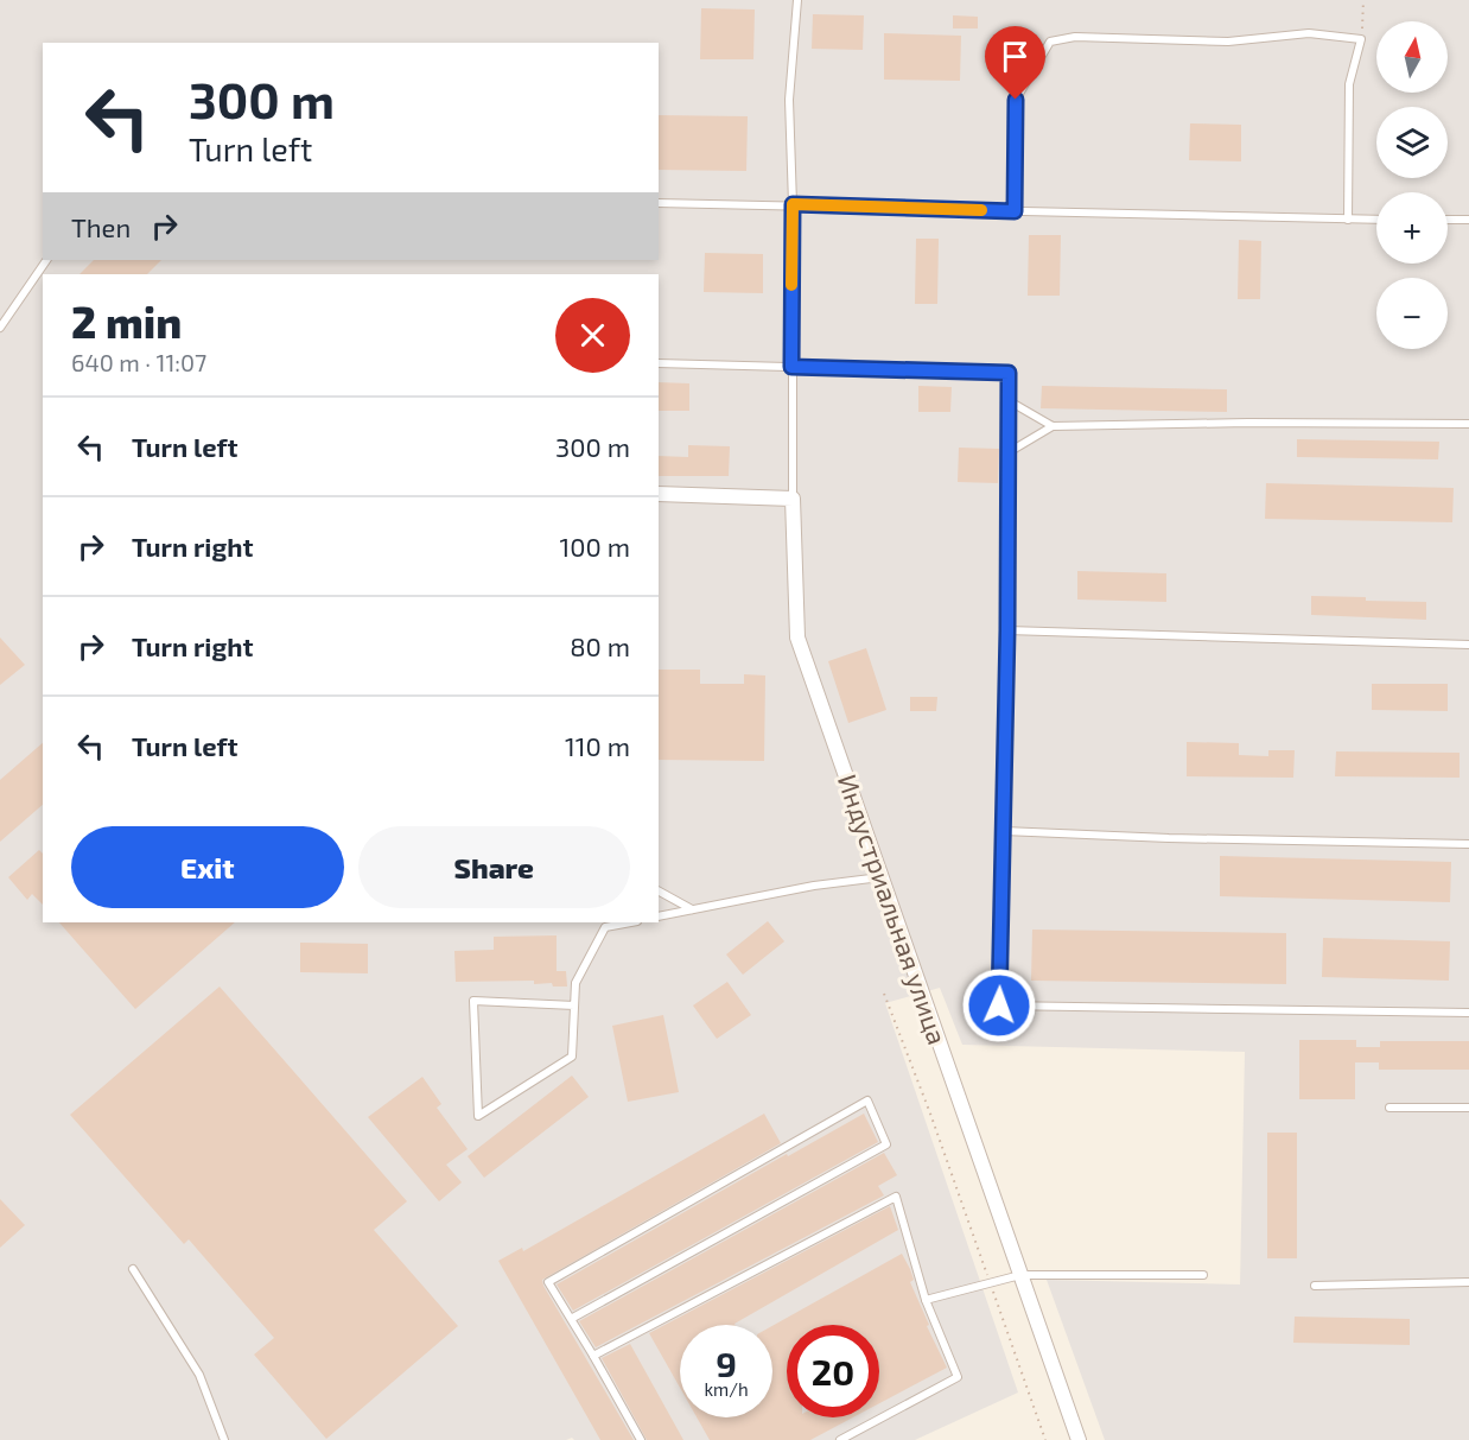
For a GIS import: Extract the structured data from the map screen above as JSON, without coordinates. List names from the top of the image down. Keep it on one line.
{"streets":{"street":["Индустриальная улица"]},"north":"top","page":{"map_buttons":["+","−"],"turn":["300 m","Turn left"],"then":"Then","heading":["2 min","640 m · 11:07"],"list":[{"name":"Turn left","value":"300 m"},{"name":"Turn right","value":"100 m"},{"name":"Turn right","value":"80 m"},{"name":"Turn left","value":"110 m"}],"buttons":["Exit","Share"],"speed":"9 km/h","limit":"20"}}
